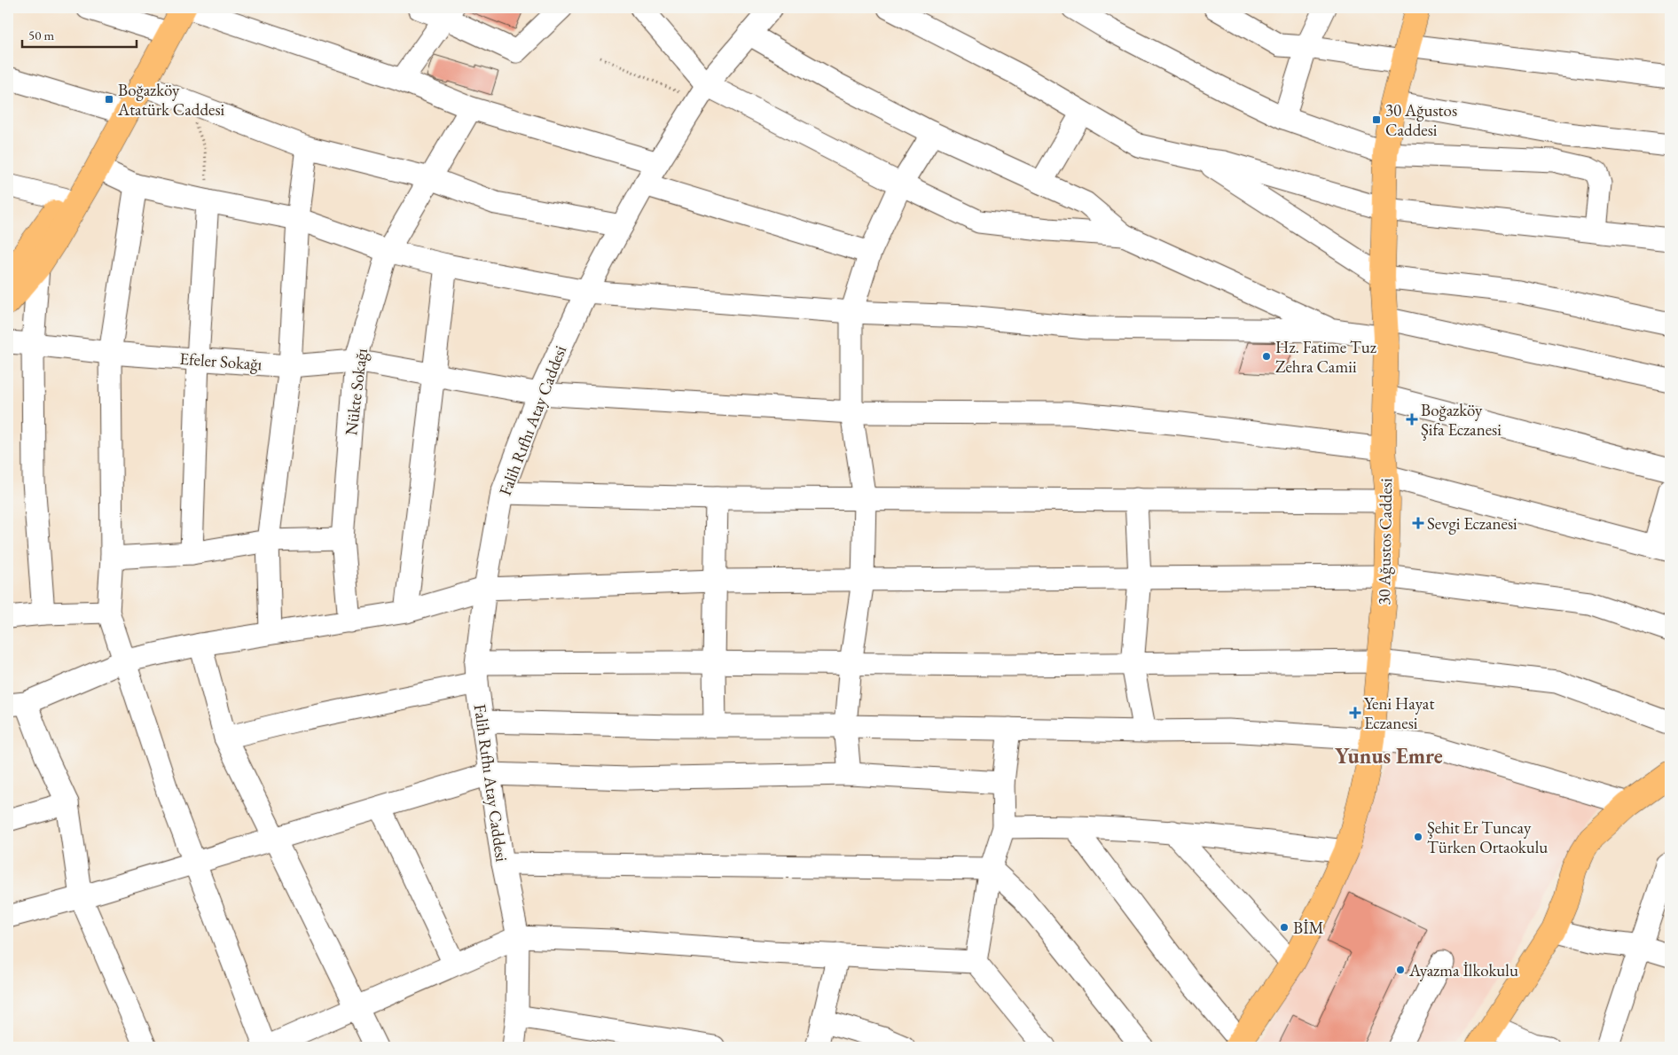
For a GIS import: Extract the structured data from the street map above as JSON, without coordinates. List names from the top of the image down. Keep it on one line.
{"streets":{"main road":["30 Ağustos Caddesi"],"street":["Efeler Sokağı","Nükte Sokağı","Falih Rıfhı Atay Caddesi"]},"crossings":[["Efeler Sokağı","Nükte Sokağı"],["Efeler Sokağı","Falih Rıfhı Atay Caddesi"],["Efeler Sokağı","30 Ağustos Caddesi"]],"districts":["Yunus Emre"],"places":{"transit":["Boğazköy Atatürk Caddesi","30 Ağustos Caddesi"],"other":["Hz. Fatime Tuz Zehra Camii","Şehit Er Tuncay Türken Ortaokulu","BİM","Ayazma İlkokulu"],"health":["Boğazköy Şifa Eczanesi","Sevgi Eczanesi","Yeni Hayat Eczanesi"]},"scale_bar":"50 m"}
